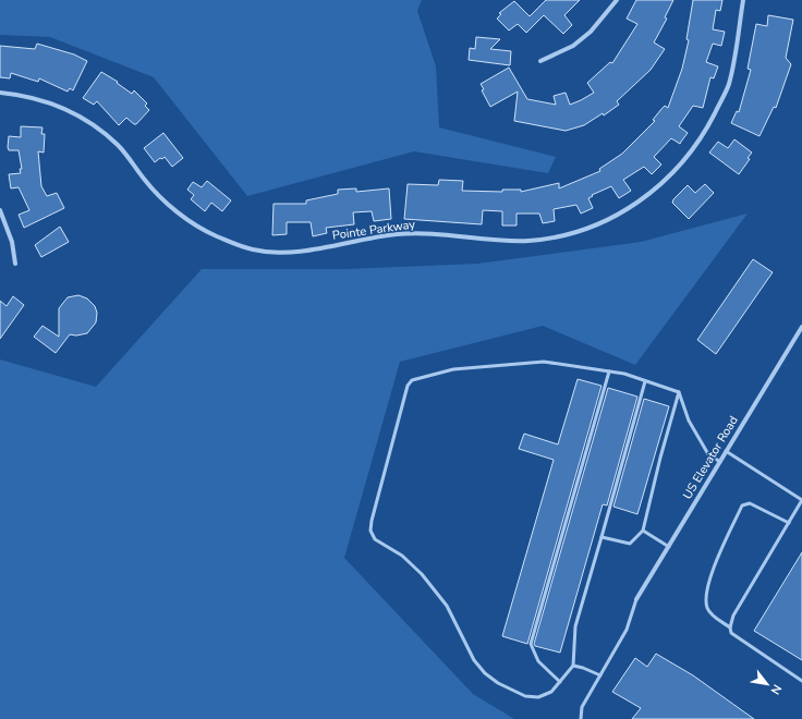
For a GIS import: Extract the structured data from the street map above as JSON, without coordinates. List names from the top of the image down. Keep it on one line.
{"streets":{"street":["Pointe Parkway","US Elevator Road"]},"north":"bottom right"}
